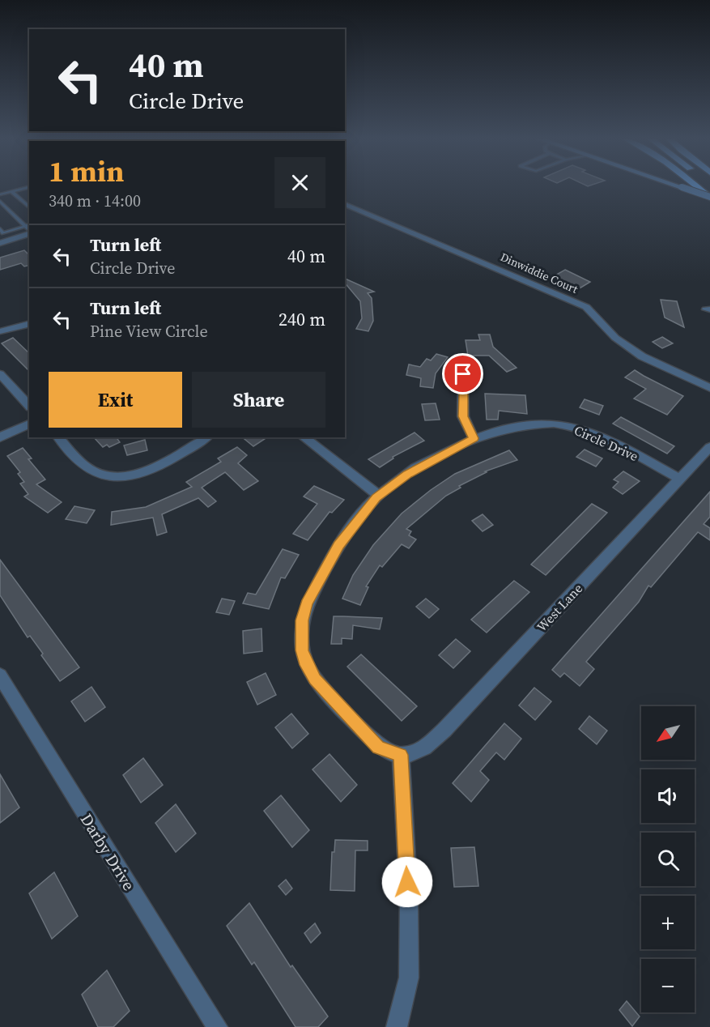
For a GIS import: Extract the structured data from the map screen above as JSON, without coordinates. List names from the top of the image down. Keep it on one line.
{"streets":{"street":["Dinwiddie Court","Circle Drive","West Lane","Darby Drive"]},"crossings":[["Circle Drive","West Lane"]],"north":"bottom left","page":{"turn":["40 m","Circle Drive"],"heading":["1 min","340 m · 14:00"],"list":[{"name":"Turn left","note":"Circle Drive","value":"40 m"},{"name":"Turn left","note":"Pine View Circle","value":"240 m"}],"buttons":["Exit","Share"],"map_buttons":["+","−"]}}
